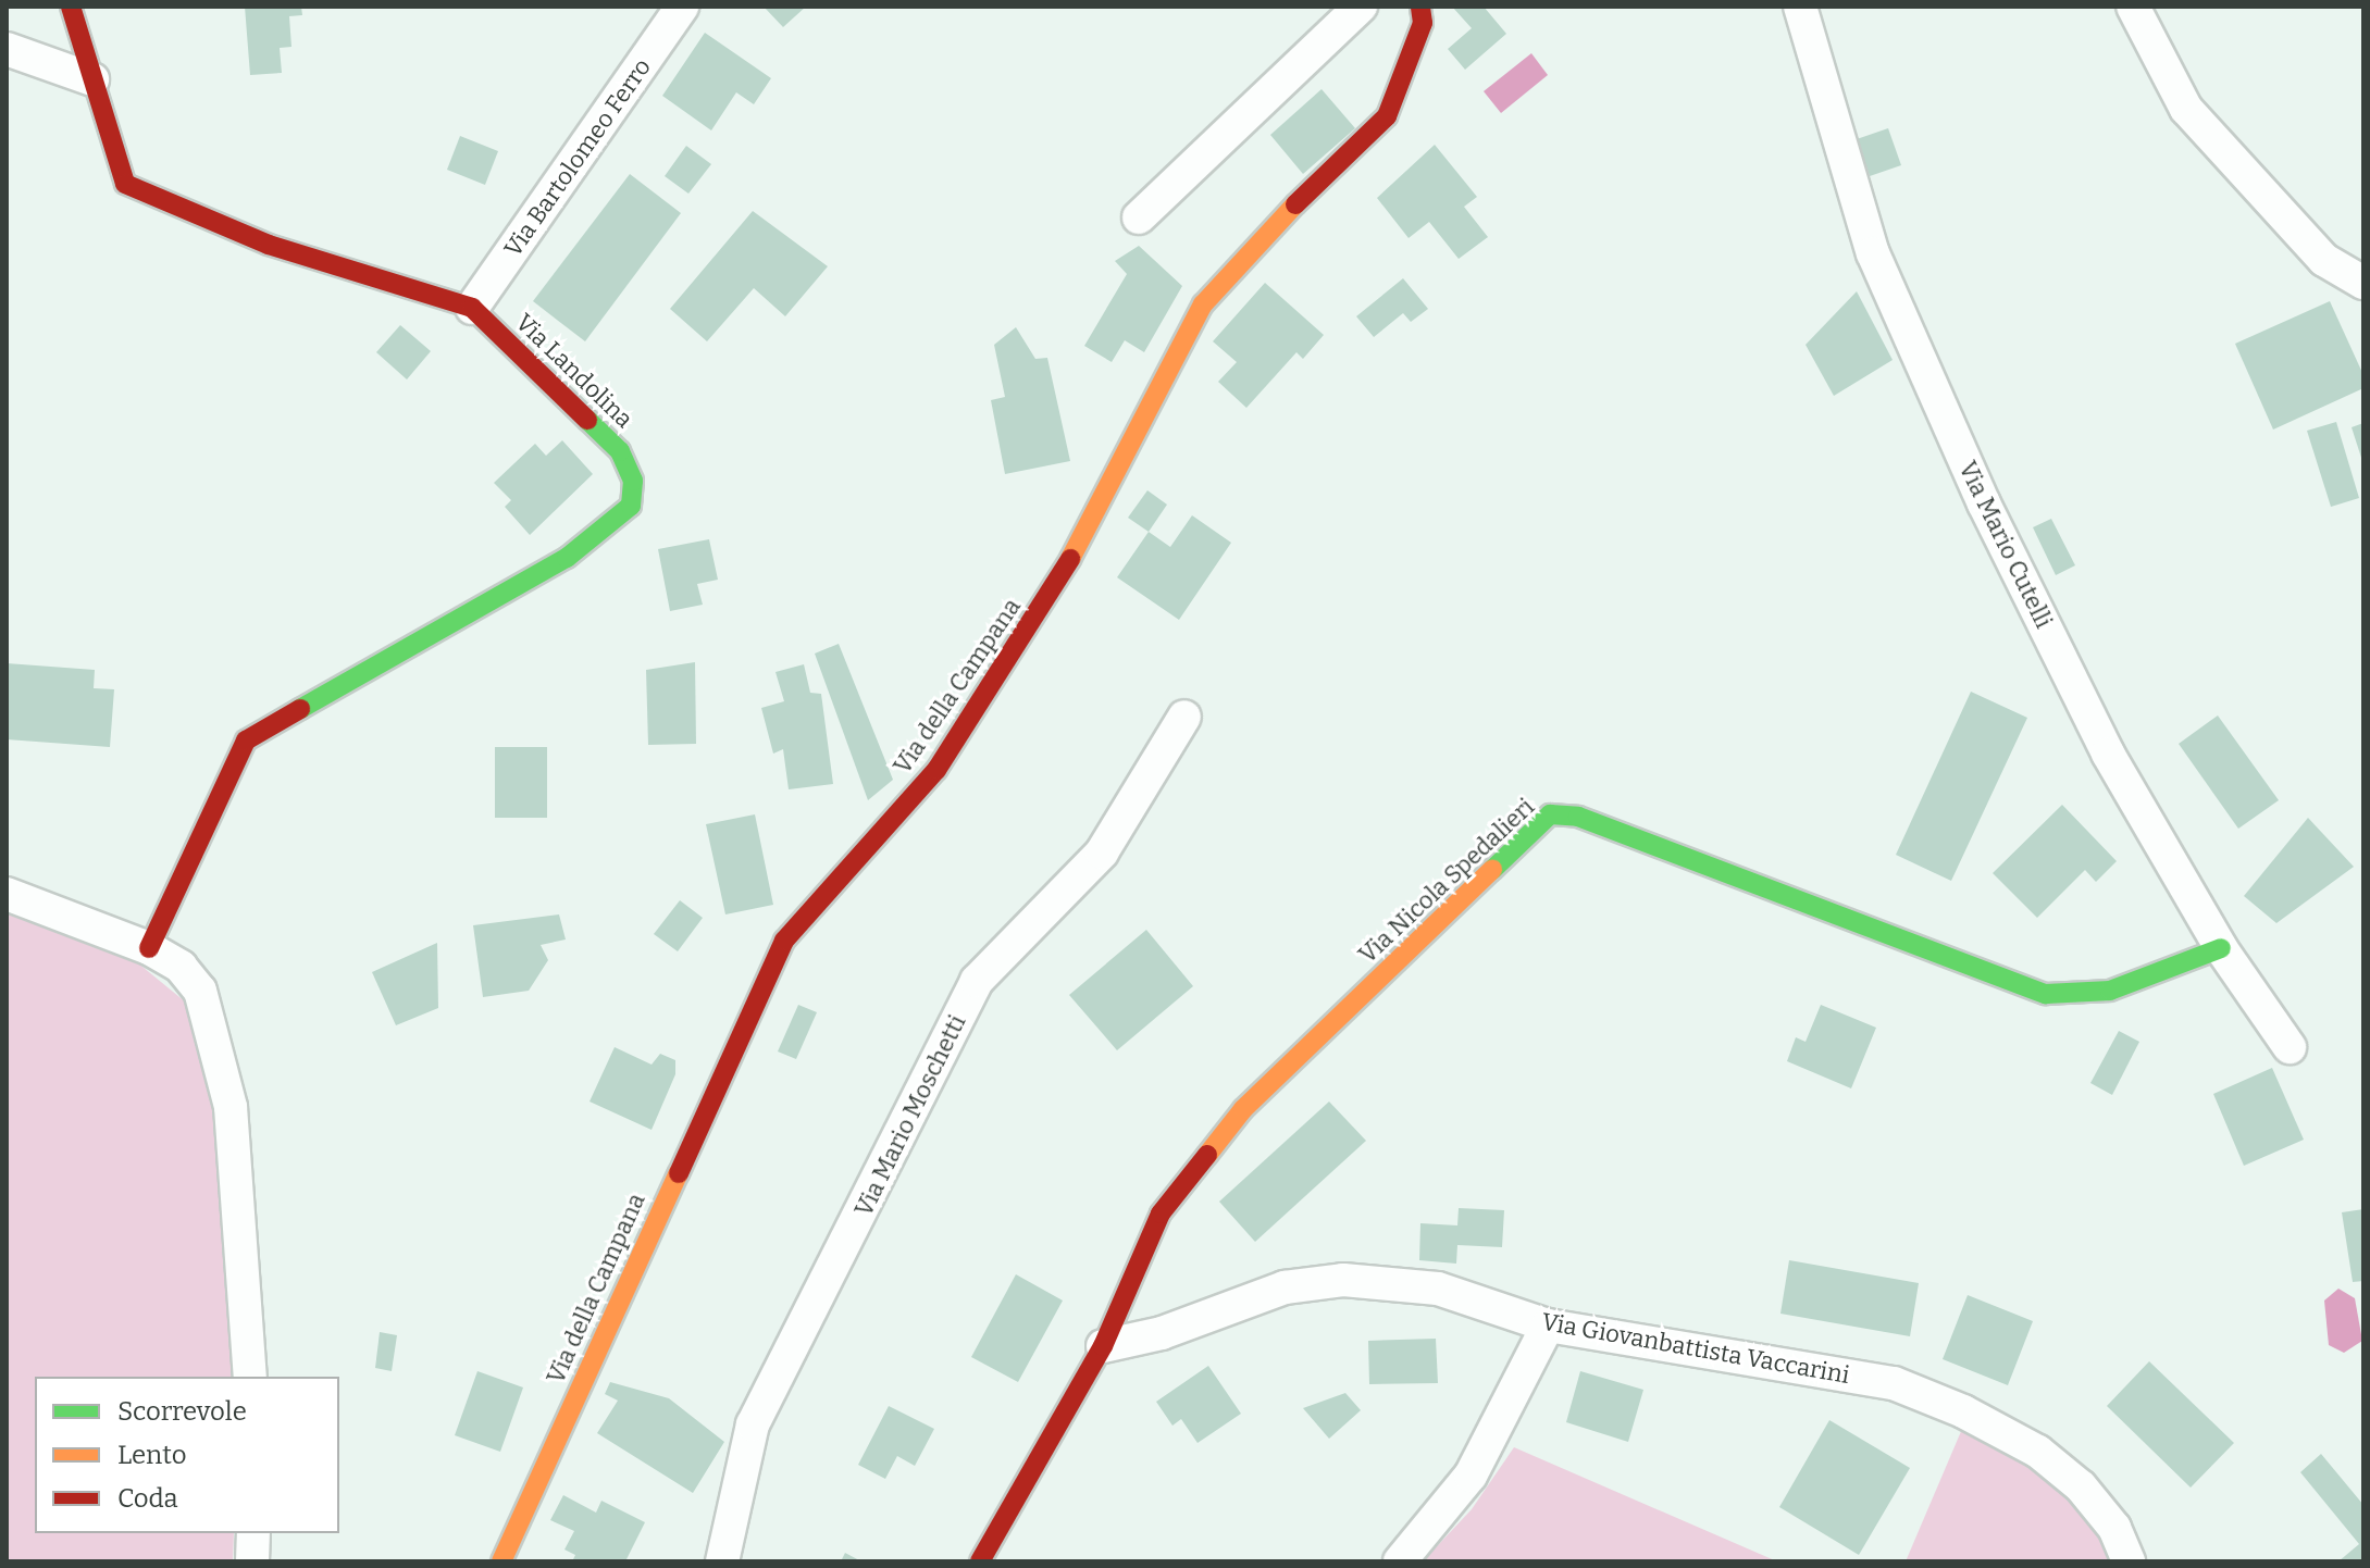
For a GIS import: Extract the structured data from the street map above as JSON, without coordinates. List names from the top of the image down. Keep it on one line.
{"streets":{"street":["Via Bartolomeo Ferro","Via Landolina","Via Mario Cutelli","Via della Campana","Via Nicola Spedalieri","Via Mario Moschetti","Via Giovanbattista Vaccarini"]},"crossings":[["Via Bartolomeo Ferro","Via Landolina"],["Via Mario Cutelli","Via Nicola Spedalieri"],["Via Nicola Spedalieri","Via Giovanbattista Vaccarini"]],"legend":["Scorrevole","Lento","Coda"]}
